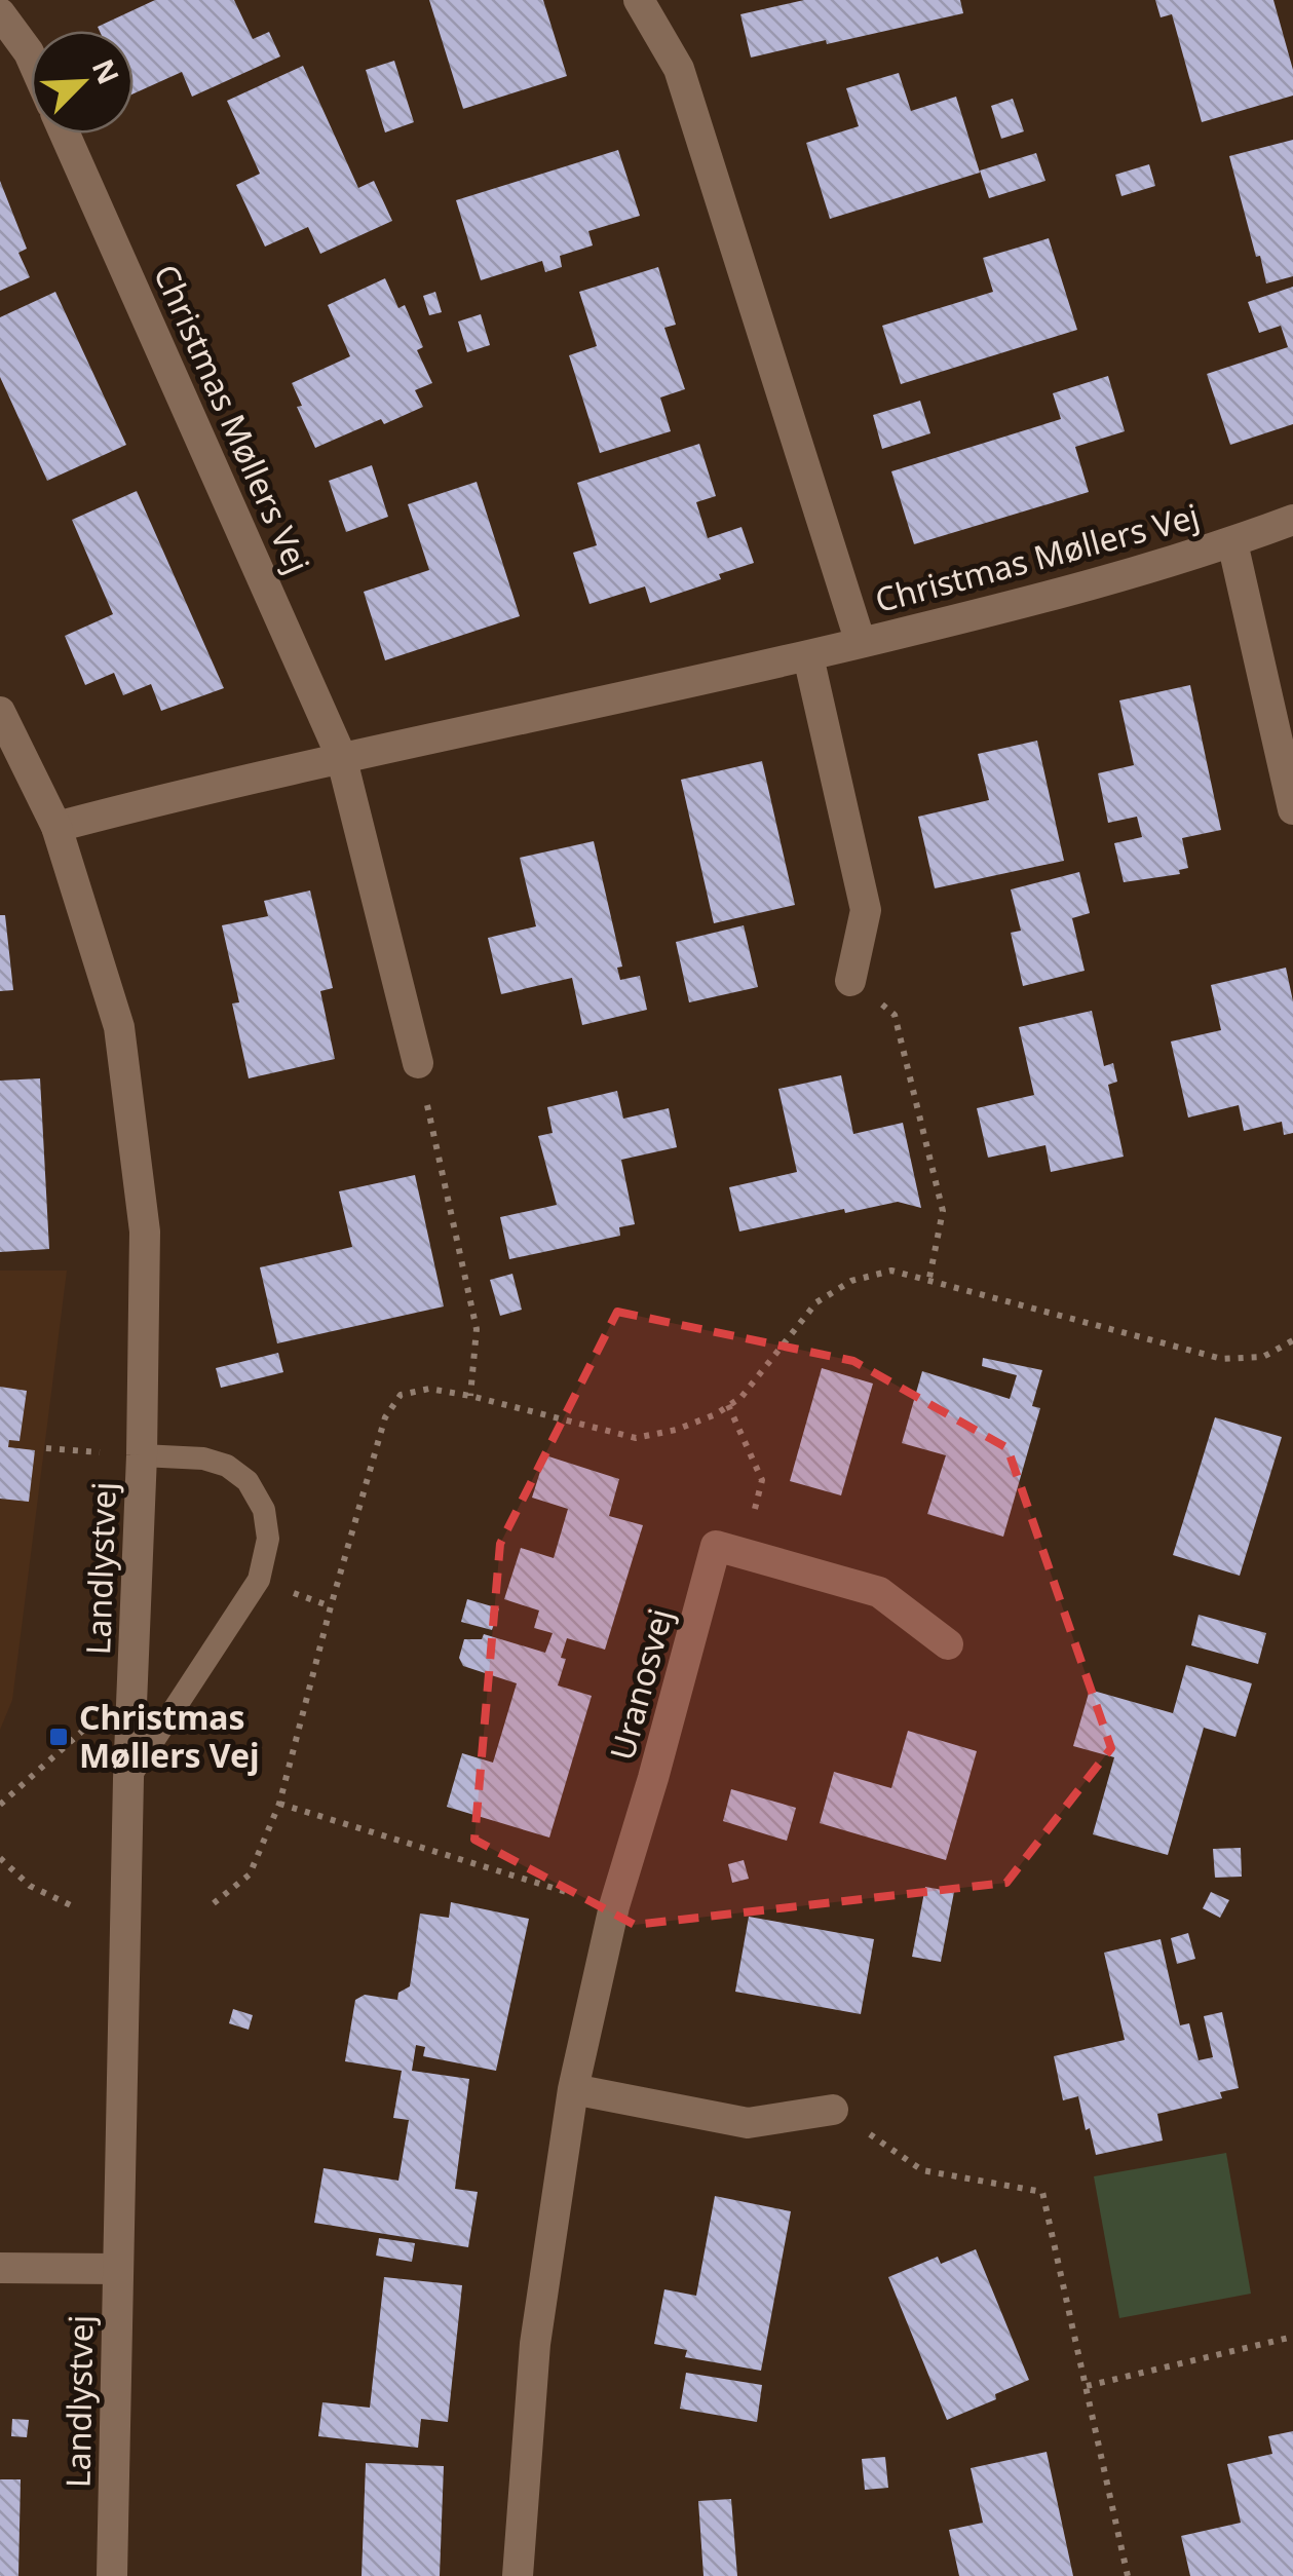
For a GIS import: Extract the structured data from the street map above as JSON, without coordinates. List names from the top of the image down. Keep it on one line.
{"streets":{"street":["Christmas Møllers Vej","Landlystvej","Uranosvej"]},"crossings":[["Christmas Møllers Vej","Landlystvej"]],"places":{"transit":["Christmas Møllers Vej"]},"north":"top right"}
